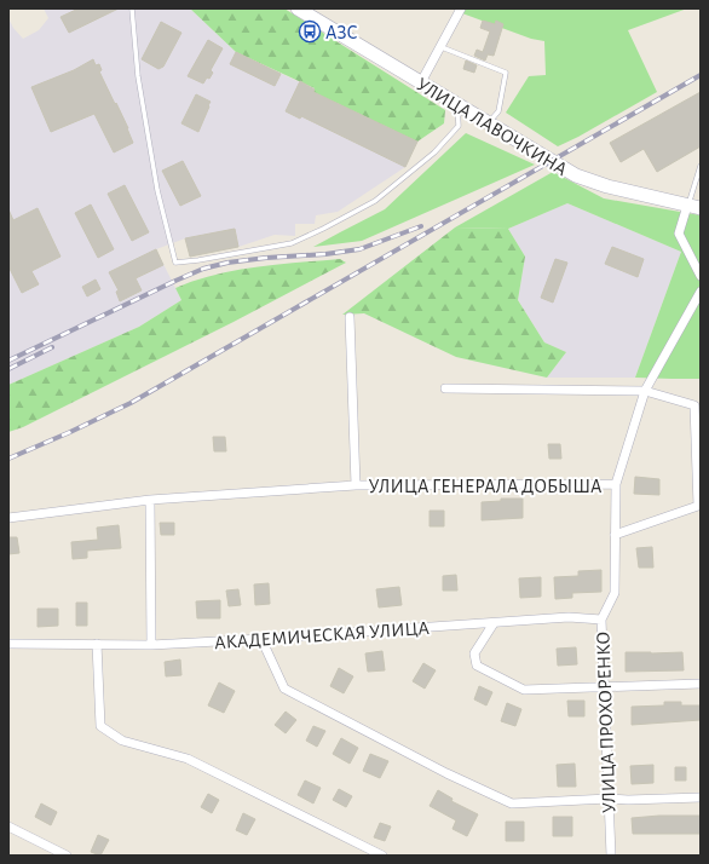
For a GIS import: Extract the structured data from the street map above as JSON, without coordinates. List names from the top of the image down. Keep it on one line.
{"streets":{"main road":["УЛИЦА ЛАВОЧКИНА"],"street":["УЛИЦА ГЕНЕРАЛА ДОБЫША","АКАДЕМИЧЕСКАЯ УЛИЦА","УЛИЦА ПРОХОРЕНКО"]},"crossings":[["УЛИЦА ГЕНЕРАЛА ДОБЫША","УЛИЦА ПРОХОРЕНКО"],["АКАДЕМИЧЕСКАЯ УЛИЦА","УЛИЦА ПРОХОРЕНКО"]],"places":{"bus stop":["АЗС"]}}
